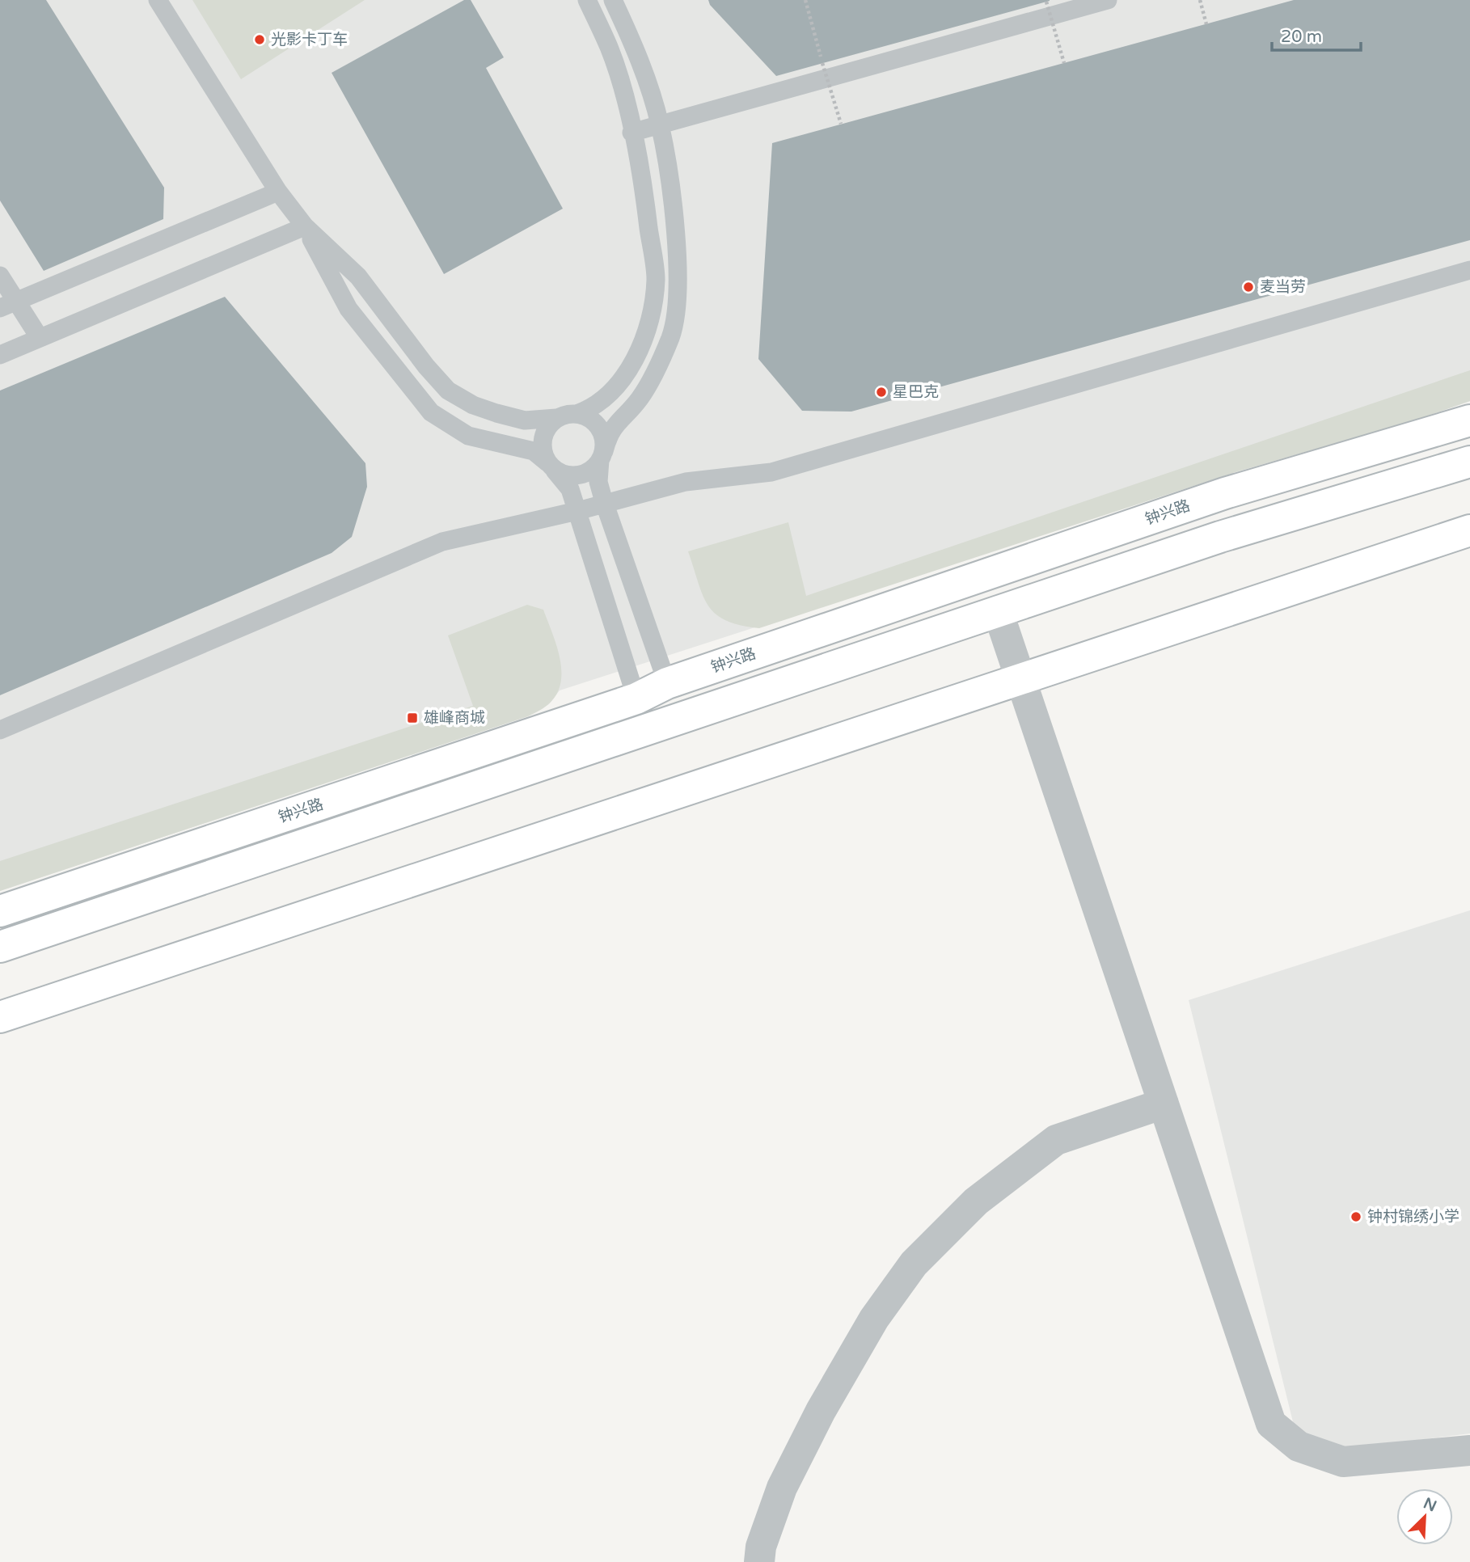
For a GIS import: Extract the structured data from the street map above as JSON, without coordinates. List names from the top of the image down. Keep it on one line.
{"streets":{"main road":["钟兴路"]},"places":{"other":["光影卡丁车","麦当劳","星巴克","钟村锦绣小学"],"transit":["雄峰商城"]},"scale_bar":"20 m","north":"top right"}
